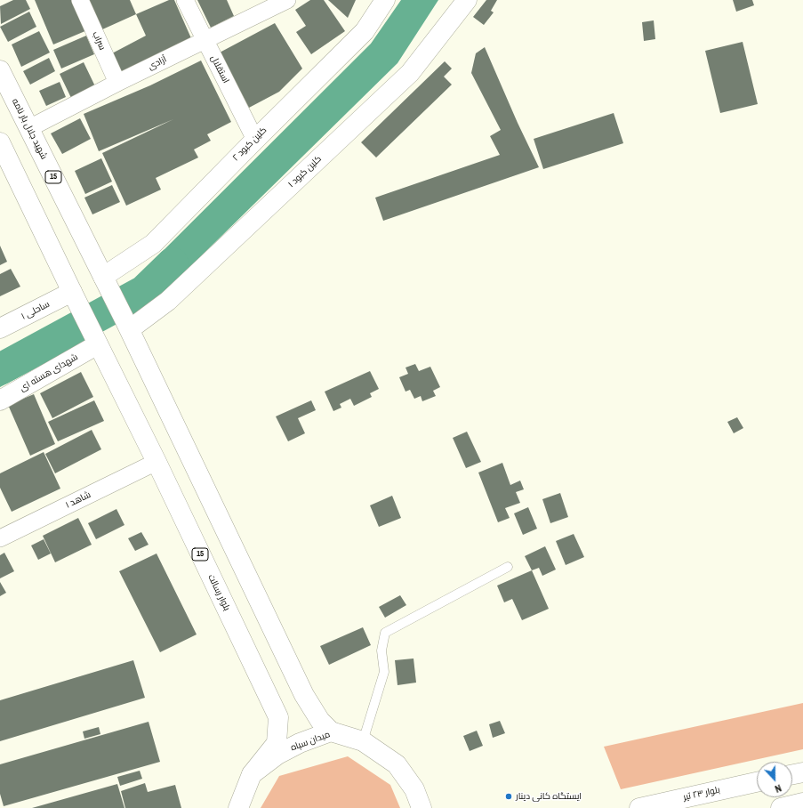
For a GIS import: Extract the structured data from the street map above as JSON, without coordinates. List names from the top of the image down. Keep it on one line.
{"streets":{"main road":["شهید جلال بار نامه","کلین کبود ۲","کلین کبود ۱","15","ساحلی ۱","شهدای هسته ای","بلوار رسالت","میدان سپاه","بلوار ۲۳ تیر"],"street":["سراب","آزادی","استقلال","شاهد ۱"]},"crossings":[["سراب","آزادی"],["آزادی","استقلال"],["آزادی","شهید جلال بار نامه"],["استقلال","کلین کبود ۲"],["شهید جلال بار نامه","کلین کبود ۲"],["شهید جلال بار نامه","15"],["کلین کبود ۲","15"],["کلین کبود ۱","15"],["15","ساحلی ۱"],["15","شهدای هسته ای"],["15","بلوار رسالت"],["15","میدان سپاه"],["شهدای هسته ای","بلوار رسالت"],["شاهد ۱","بلوار رسالت"],["بلوار رسالت","میدان سپاه"]],"places":["ایستگاه کانی دینار"],"north":"bottom"}
